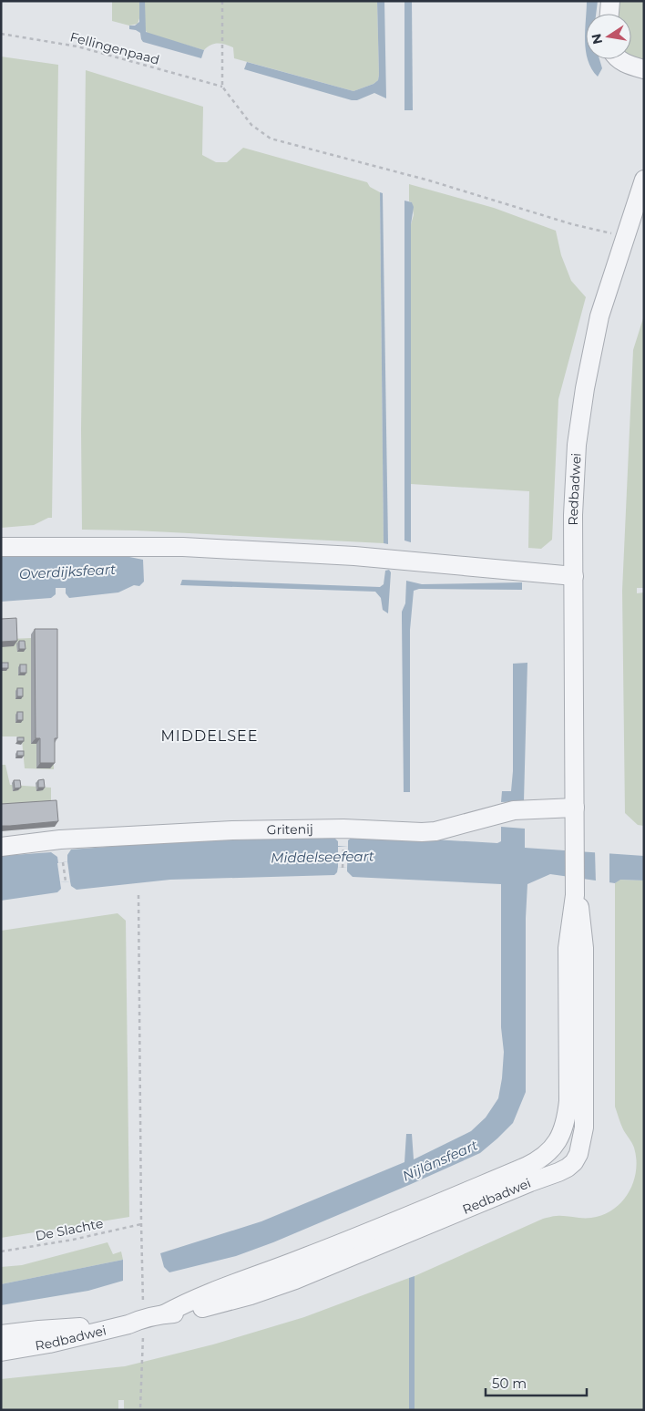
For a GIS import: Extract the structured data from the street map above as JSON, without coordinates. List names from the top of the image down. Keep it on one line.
{"streets":{"street":["Redbadwei","Gritenij"],"path":["Fellingenpaad","De Slachte"]},"crossings":[["Redbadwei","Gritenij"]],"districts":["MIDDELSEE"],"water":["Overdijksfeart","Middelseefeart","Nijlânsfeart"],"scale_bar":"50 m","north":"left"}
